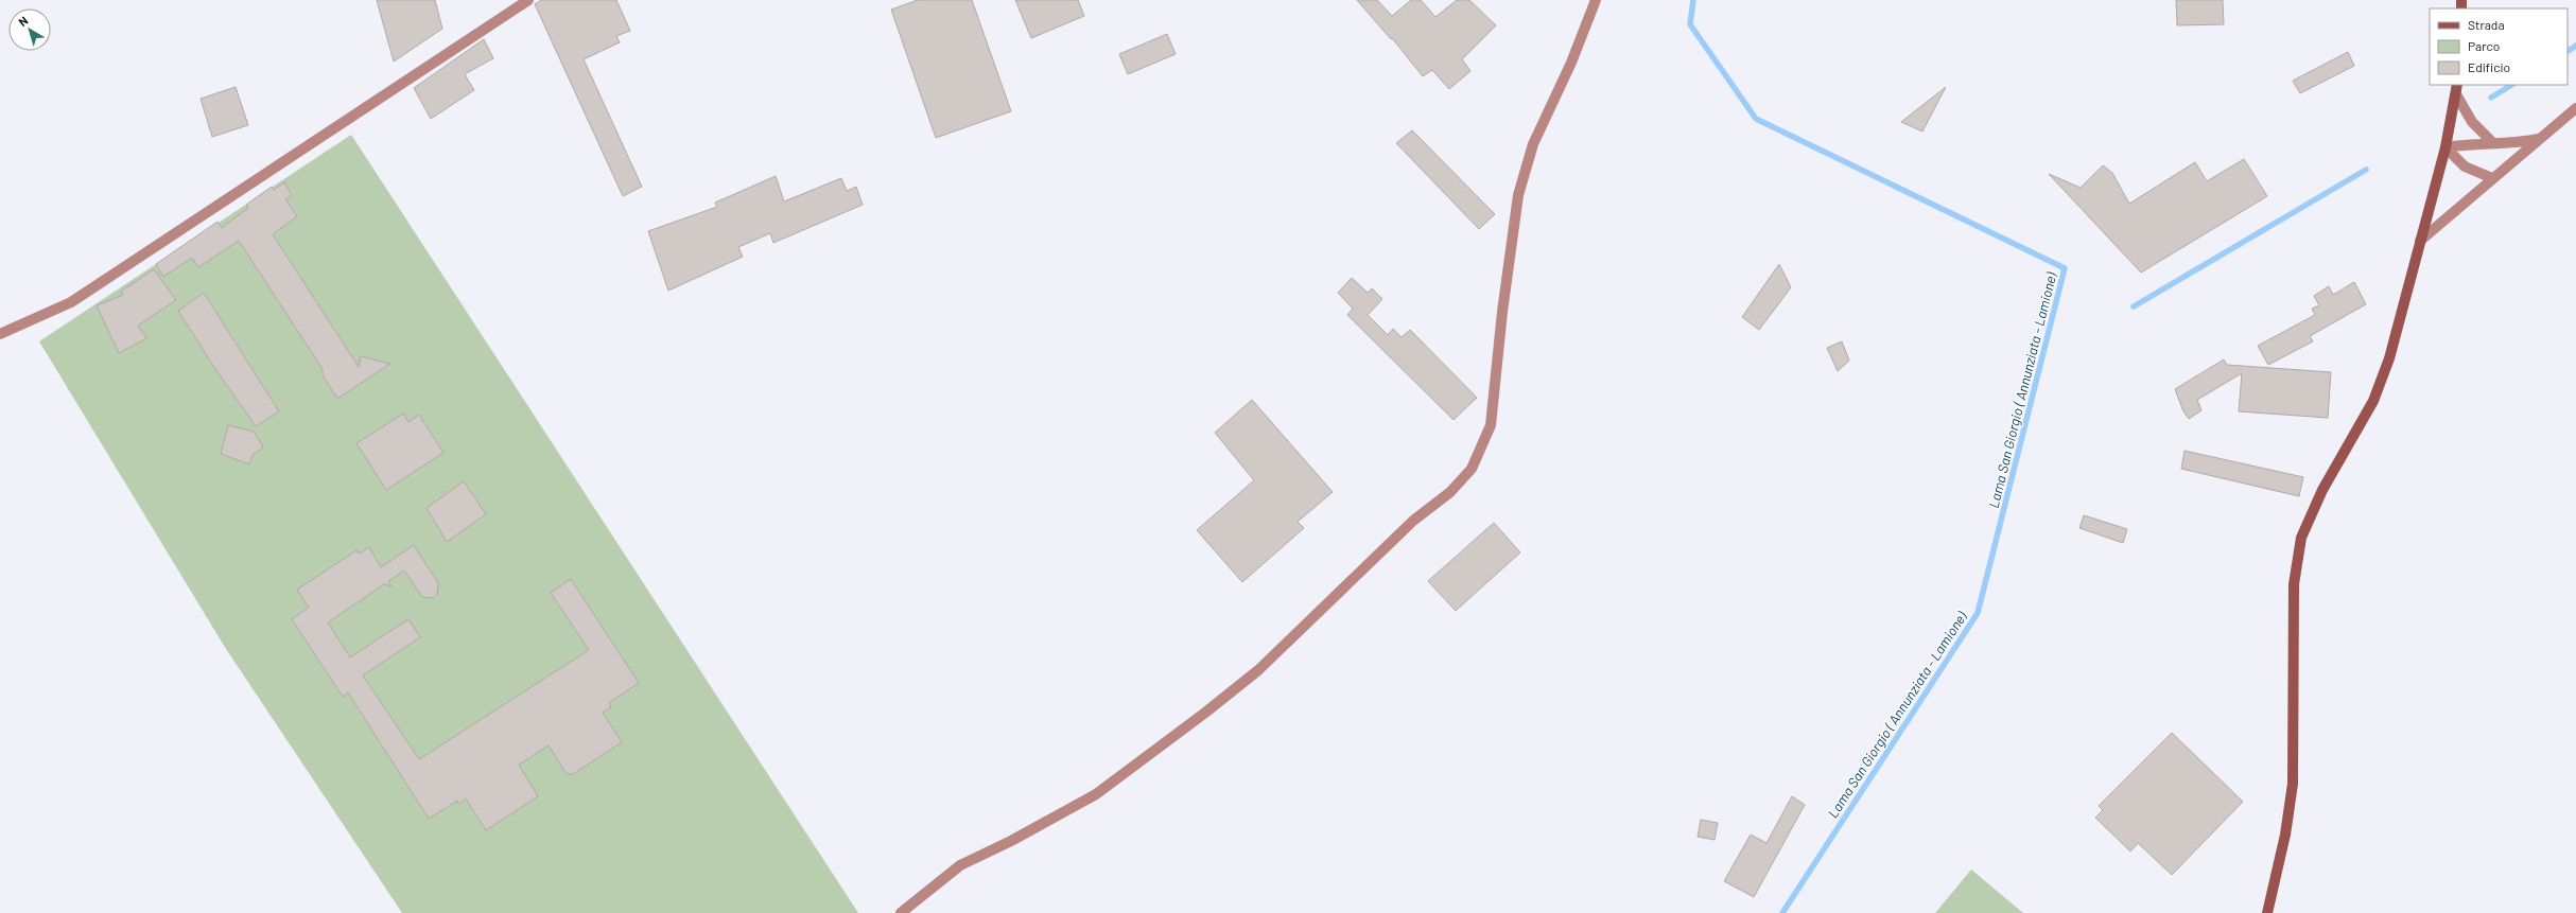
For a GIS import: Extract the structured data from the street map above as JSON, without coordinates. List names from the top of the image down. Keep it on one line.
{"water":["Lama San Giorgio ( Annunziata - Lamione)"],"legend":["Strada","Parco","Edificio"],"north":"top left"}
